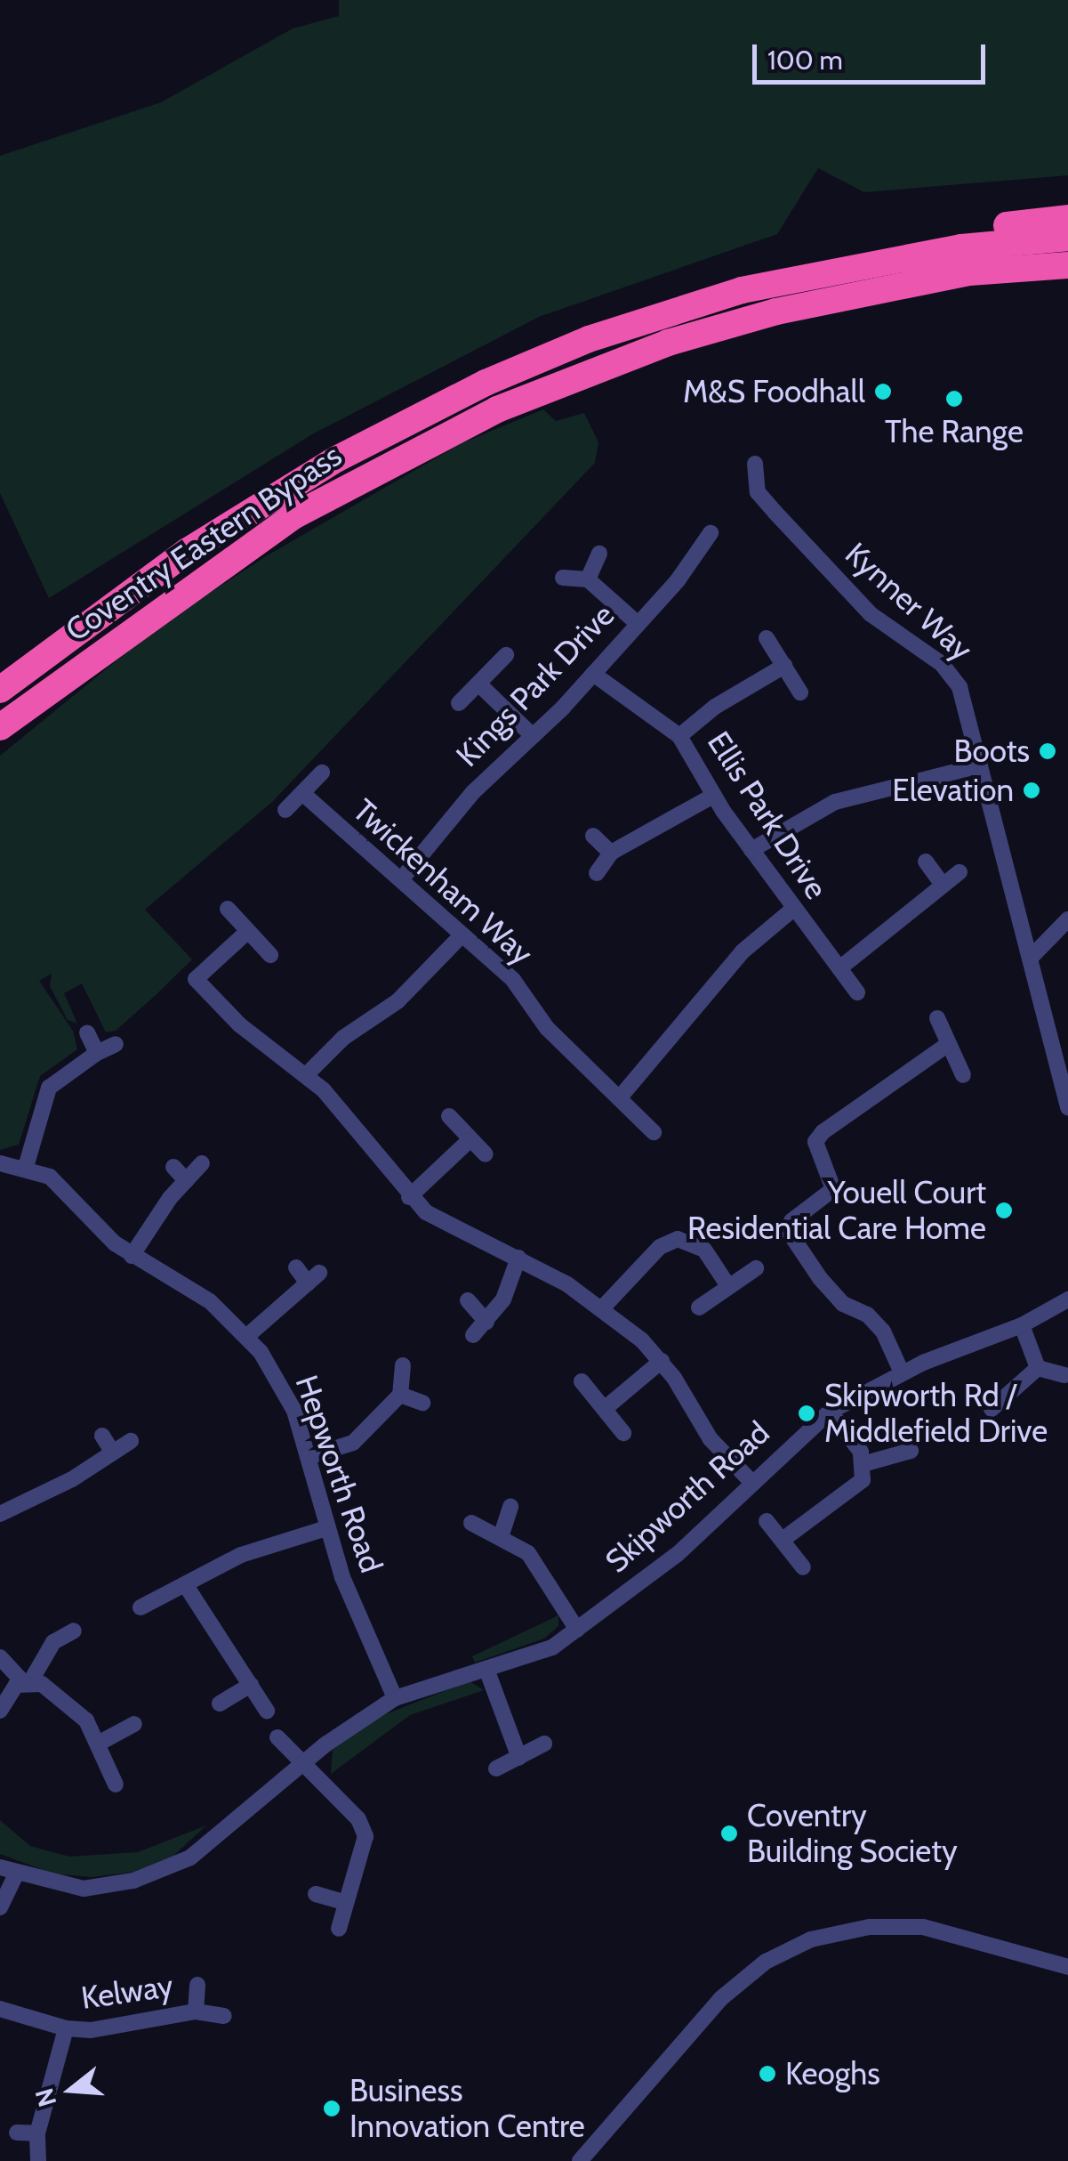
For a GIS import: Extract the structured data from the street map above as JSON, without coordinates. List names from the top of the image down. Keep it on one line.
{"streets":{"highway":["Coventry Eastern Bypass"],"street":["Kynner Way","Kings Park Drive","Ellis Park Drive","Twickenham Way","Hepworth Road","Skipworth Road","Kelway"]},"crossings":[["Kings Park Drive","Ellis Park Drive"],["Kings Park Drive","Twickenham Way"],["Hepworth Road","Skipworth Road"]],"places":["M&S Foodhall","The Range","Boots","Elevation","Youell Court Residential Care Home","Skipworth Rd / Middlefield Drive","Coventry Building Society","Keoghs","Business Innovation Centre"],"scale_bar":"100 m","north":"left"}
